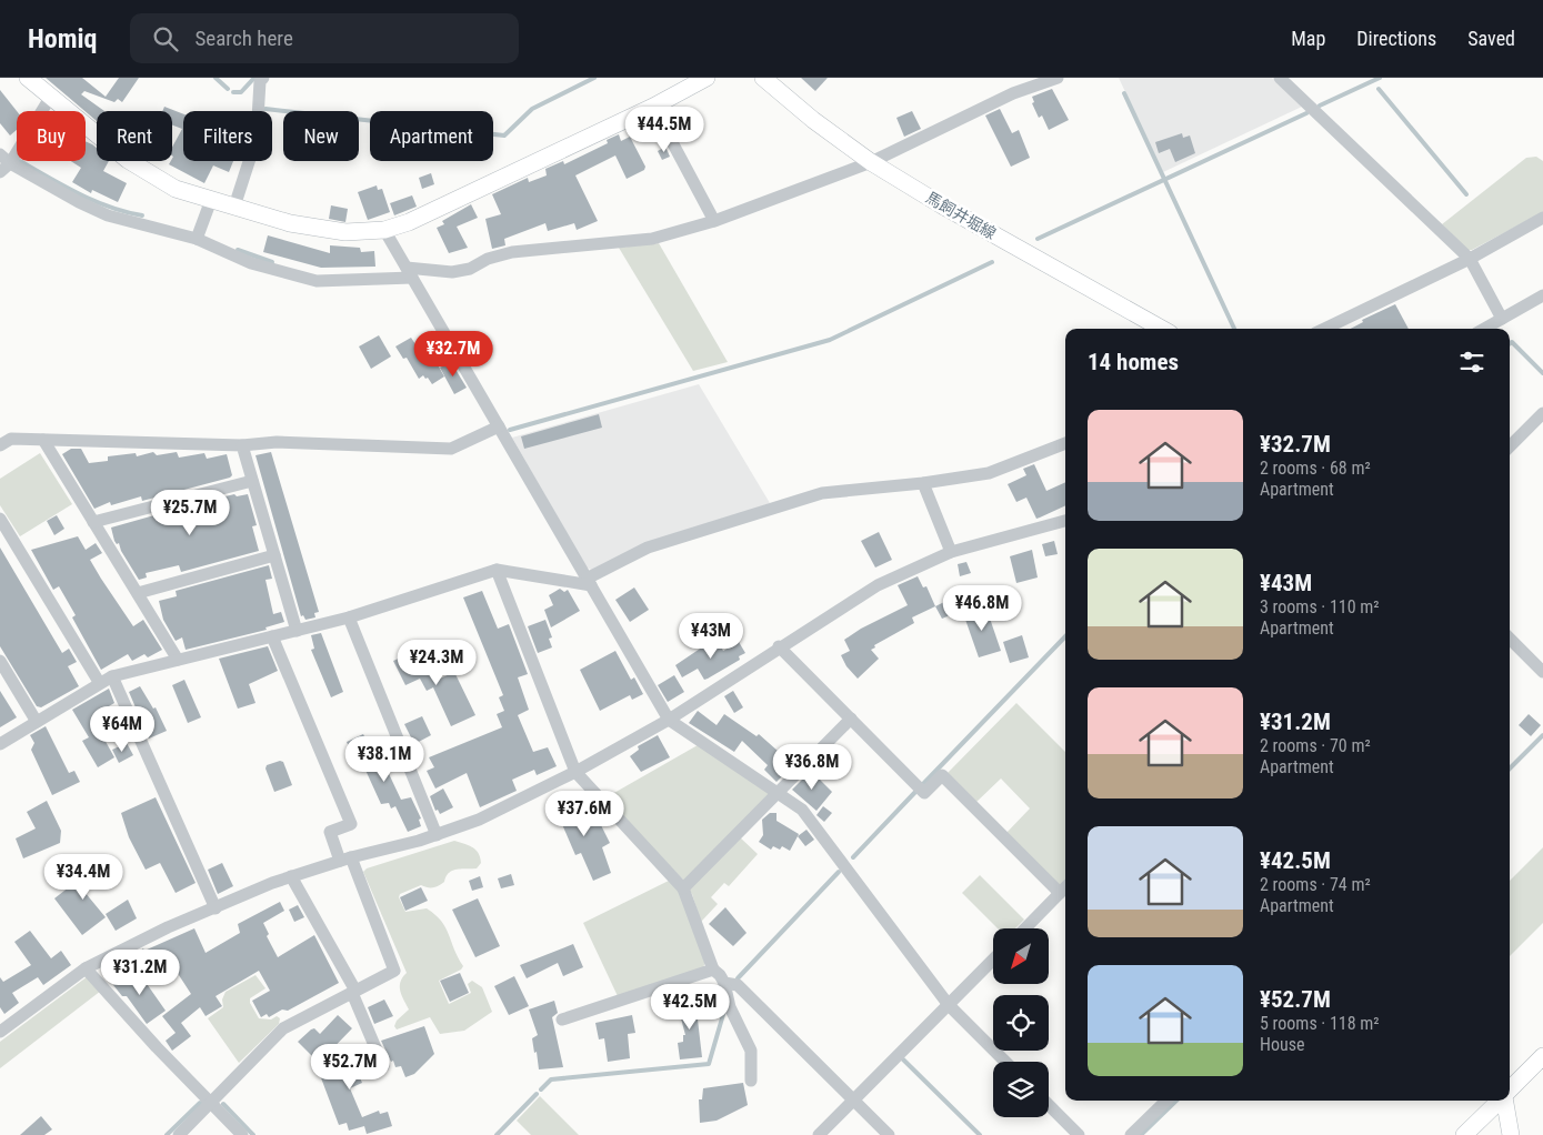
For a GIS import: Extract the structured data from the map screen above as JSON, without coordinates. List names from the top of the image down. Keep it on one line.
{"streets":{"street":["馬飼井堀線"]},"north":"bottom left","page":{"header":"Homiq","search":"Search here","nav":["Map","Directions","Saved"],"price":["¥44.5M","¥32.7M","¥25.7M","¥46.8M","¥43M","¥24.3M","¥64M","¥38.1M","¥36.8M","¥37.6M","¥34.4M","¥31.2M","¥42.5M","¥52.7M"],"chip":["Buy","Rent","Filters","New","Apartment"],"heading":"14 homes","list":[{"name":"¥32.7M","note":"2 rooms · 68 m² · Apartment"},{"name":"¥43M","note":"3 rooms · 110 m² · Apartment"},{"name":"¥31.2M","note":"2 rooms · 70 m² · Apartment"},{"name":"¥42.5M","note":"2 rooms · 74 m² · Apartment"},{"name":"¥52.7M","note":"5 rooms · 118 m² · House"}]}}
